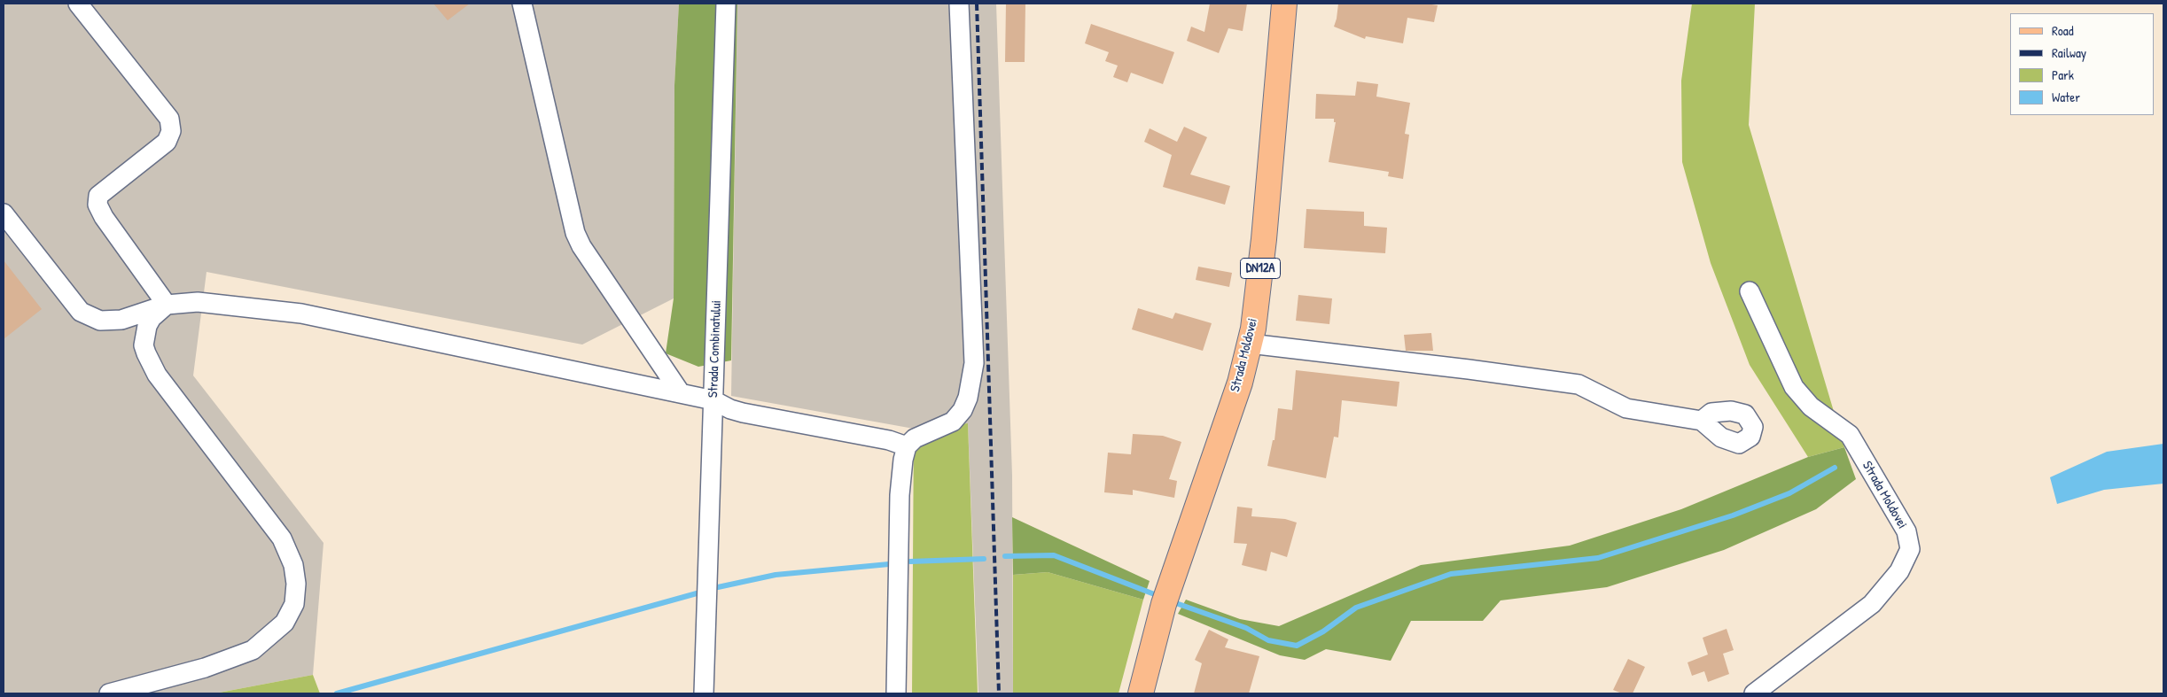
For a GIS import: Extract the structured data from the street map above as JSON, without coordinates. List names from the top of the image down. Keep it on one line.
{"streets":{"main road":["DN12A","Strada Moldovei"],"street":["Strada Combinatului"]},"legend":["Road","Railway","Park","Water"]}
